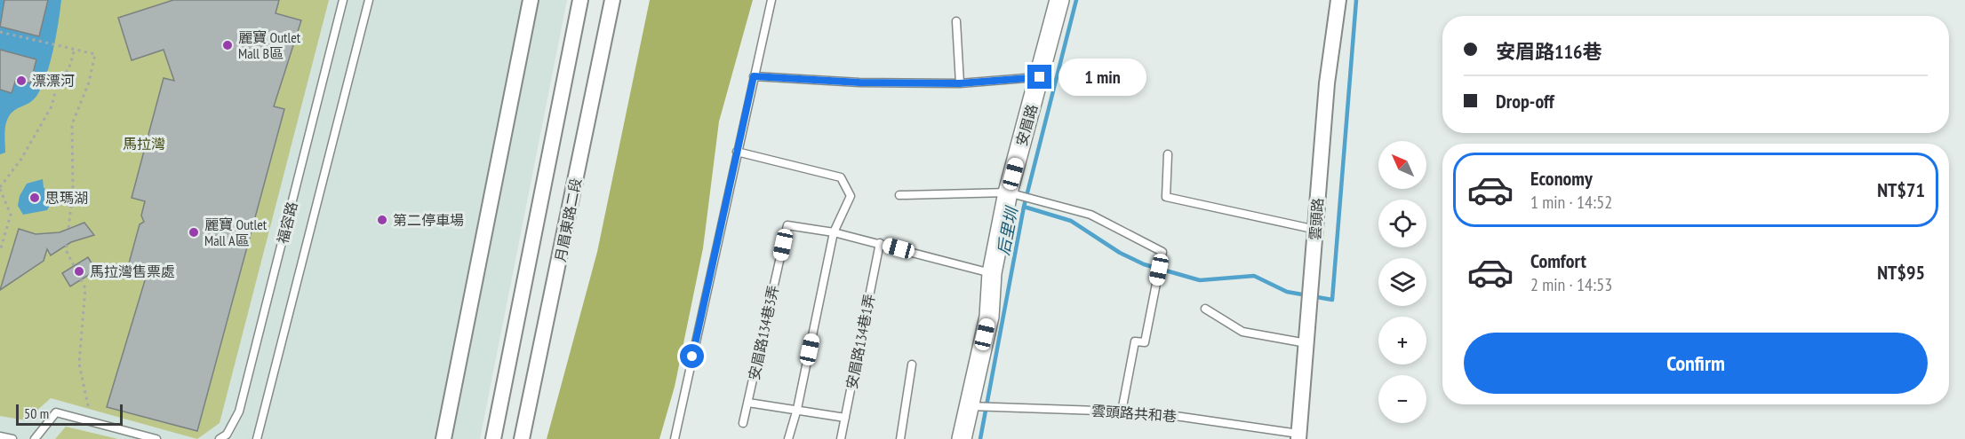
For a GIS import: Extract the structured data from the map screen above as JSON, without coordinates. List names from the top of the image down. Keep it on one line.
{"streets":{"street":["安眉路","雲頭路","月眉東路二段"],"lane":["福容路","安眉路134巷3弄","安眉路134巷1弄","雲頭路共和巷"]},"crossings":[["安眉路","雲頭路共和巷"],["雲頭路","雲頭路共和巷"]],"water":["后里圳"],"parks":["馬拉灣"],"places":["麗寶 Outlet Mall B區","漂漂河","思瑪湖","第二停車場","麗寶 Outlet Mall A區","馬拉灣售票處"],"scale_bar":"50 m","north":"top left","page":{"banner":["安眉路116巷","Drop-off"],"bubble":"1 min","map_buttons":["+","−"],"list":[{"name":"Economy","note":"1 min · 14:52","value":"NT$71"},{"name":"Comfort","note":"2 min · 14:53","value":"NT$95"}],"buttons":"Confirm","scale":"50 m"}}
